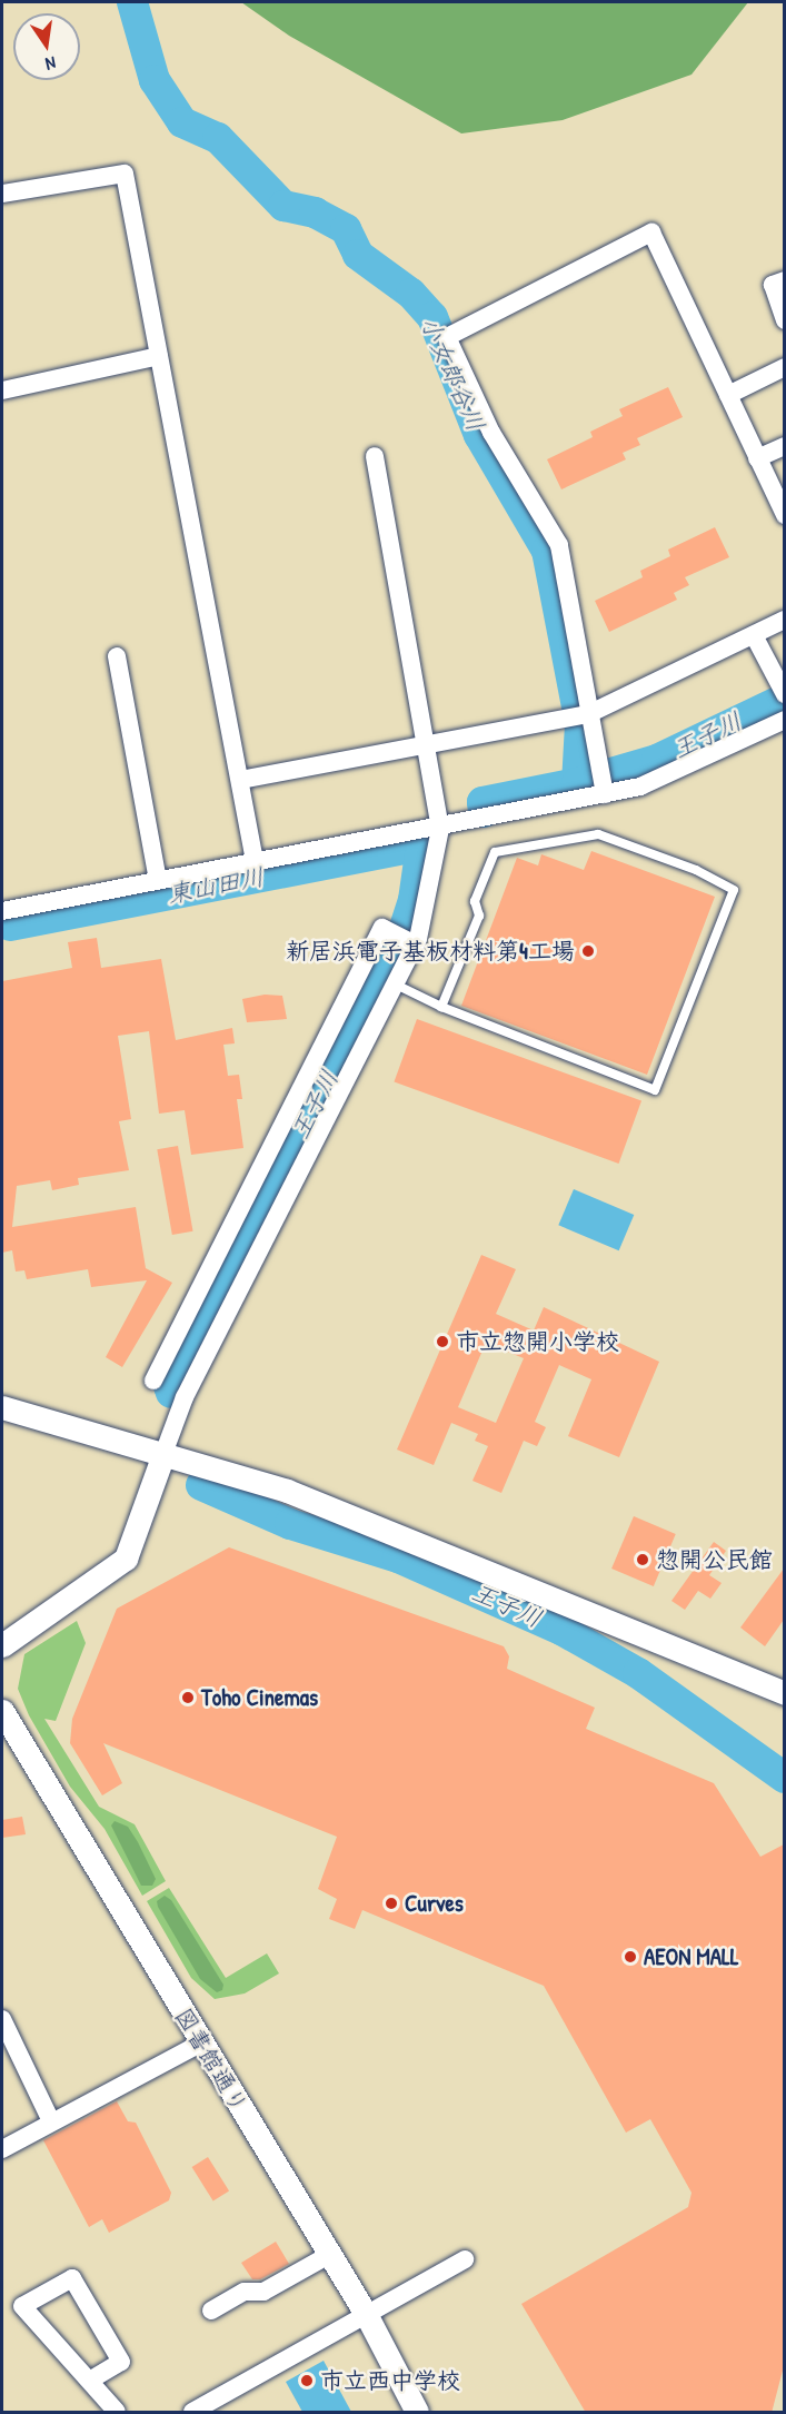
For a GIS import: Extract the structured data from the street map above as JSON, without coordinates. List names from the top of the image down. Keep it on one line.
{"streets":{"street":["図書館通り"]},"water":["小女郎谷川","王子川","東山田川"],"places":["新居浜電子基板材料第4工場","市立惣開小学校","惣開公民館","Toho Cinemas","Curves","AEON MALL","市立西中学校"],"north":"bottom"}
